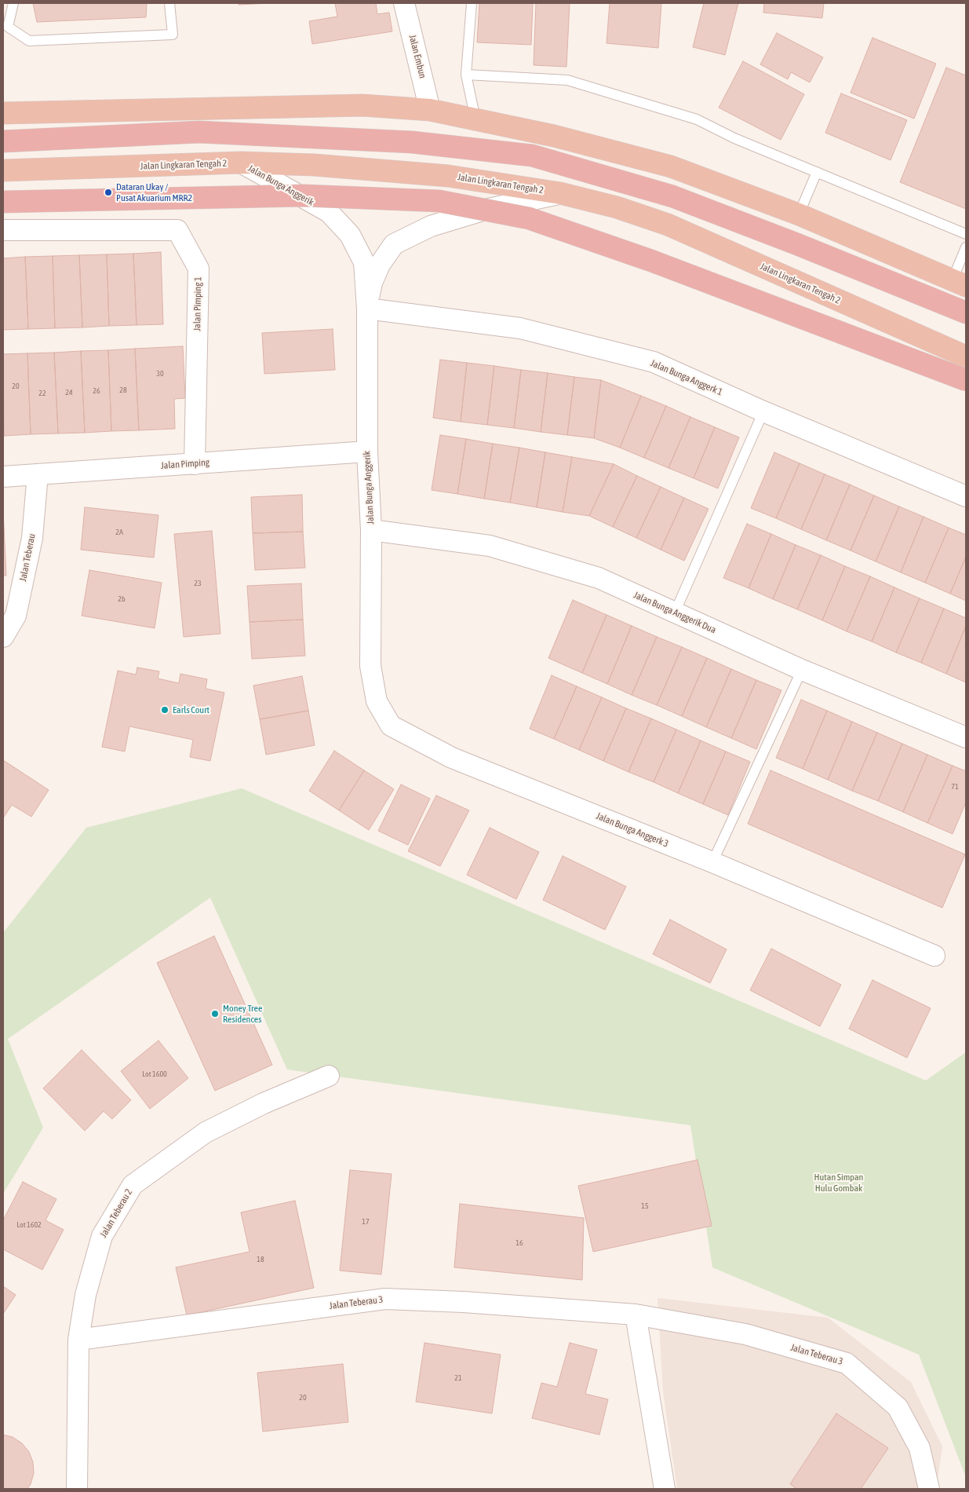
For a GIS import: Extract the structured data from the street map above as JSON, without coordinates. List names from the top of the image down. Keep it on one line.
{"streets":{"highway":["Jalan Lingkaran Tengah 2"],"street":["Jalan Embun","Jalan Bunga Anggerik","Jalan Pimping 1","Jalan Bunga Anggerk 1","Jalan Pimping","Jalan Teberau","Jalan Bunga Anggerik Dua","Jalan Bunga Anggerk 3","Jalan Teberau 2","Jalan Teberau 3"]},"crossings":[["Jalan Lingkaran Tengah 2","Jalan Bunga Anggerik"],["Jalan Bunga Anggerik","Jalan Bunga Anggerk 1"],["Jalan Bunga Anggerik","Jalan Pimping"],["Jalan Bunga Anggerik","Jalan Bunga Anggerik Dua"],["Jalan Bunga Anggerik","Jalan Bunga Anggerk 3"],["Jalan Pimping 1","Jalan Pimping"],["Jalan Pimping","Jalan Teberau"],["Jalan Teberau 2","Jalan Teberau 3"]],"parks":["Hutan Simpan Hulu Gombak"],"places":["Dataran Ukay / Pusat Akuarium MRR2","Earls Court","Money Tree Residences"],"house_numbers":["30","20","28","26","24","22","2A","23","2b","71","Lot 1600","15","17","Lot 1602","16","18","21","20"]}
